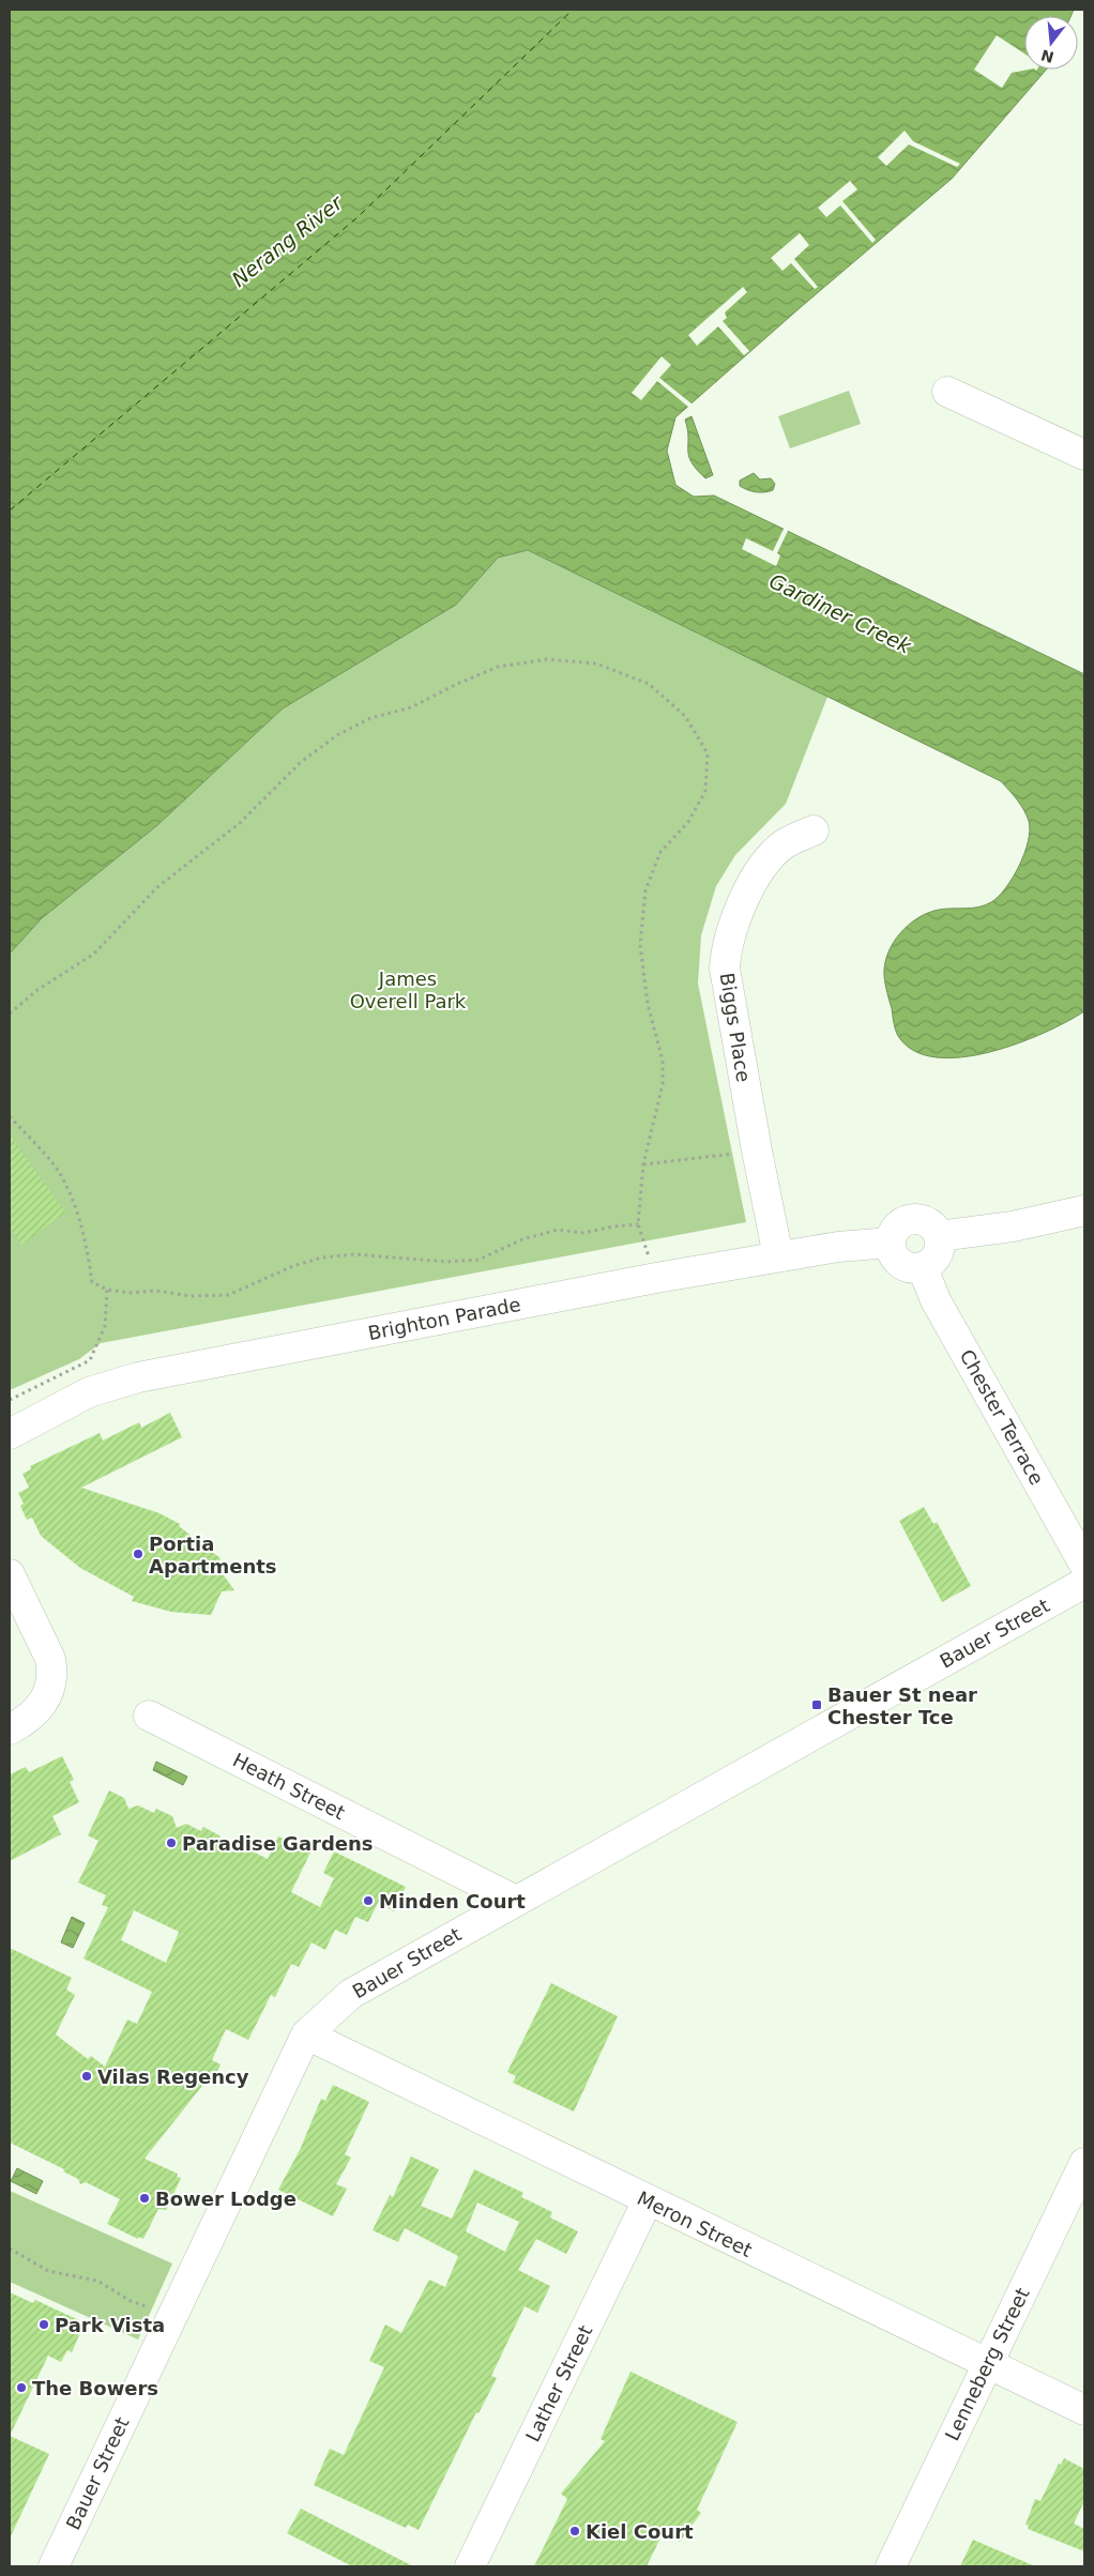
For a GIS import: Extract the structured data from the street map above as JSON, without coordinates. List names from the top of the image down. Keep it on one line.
{"streets":{"street":["Biggs Place","Brighton Parade","Chester Terrace","Bauer Street","Heath Street","Meron Street","Lenneberg Street","Lather Street"]},"crossings":[["Biggs Place","Brighton Parade"],["Brighton Parade","Chester Terrace"],["Bauer Street","Heath Street"],["Bauer Street","Meron Street"],["Meron Street","Lenneberg Street"],["Meron Street","Lather Street"]],"water":["Nerang River","Gardiner Creek"],"parks":["James Overell Park"],"places":{"other":["Portia Apartments","Paradise Gardens","Minden Court","Vilas Regency","Bower Lodge","Park Vista","The Bowers","Kiel Court"],"transit":["Bauer St near Chester Tce"]},"north":"bottom"}
